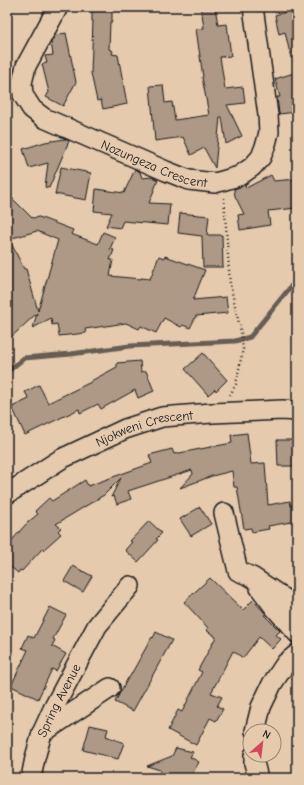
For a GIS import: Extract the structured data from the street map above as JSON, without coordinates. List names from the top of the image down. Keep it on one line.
{"streets":{"street":["Nozungeza Crescent","Njokweni Crescent","Spring Avenue"]},"north":"top right"}
